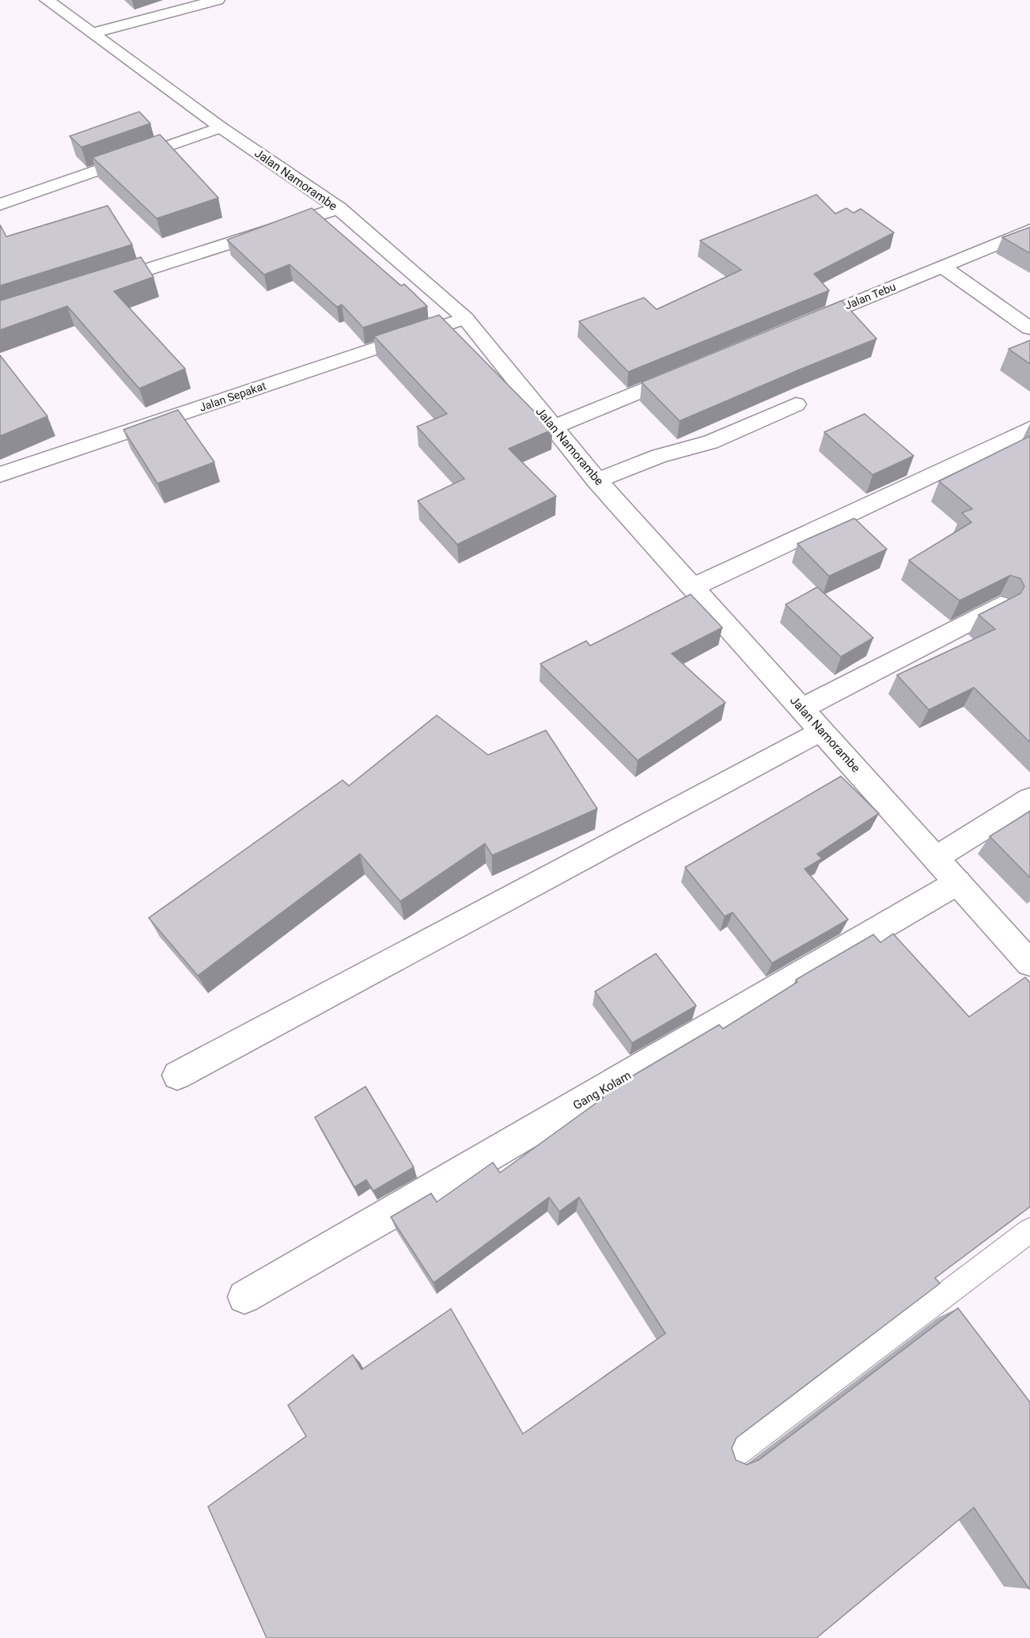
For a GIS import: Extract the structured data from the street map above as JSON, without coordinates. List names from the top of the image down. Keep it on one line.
{"streets":{"street":["Jalan Namorambe","Jalan Tebu","Jalan Sepakat","Gang Kolam"]},"crossings":[["Jalan Namorambe","Jalan Sepakat"],["Jalan Namorambe","Gang Kolam"]]}
